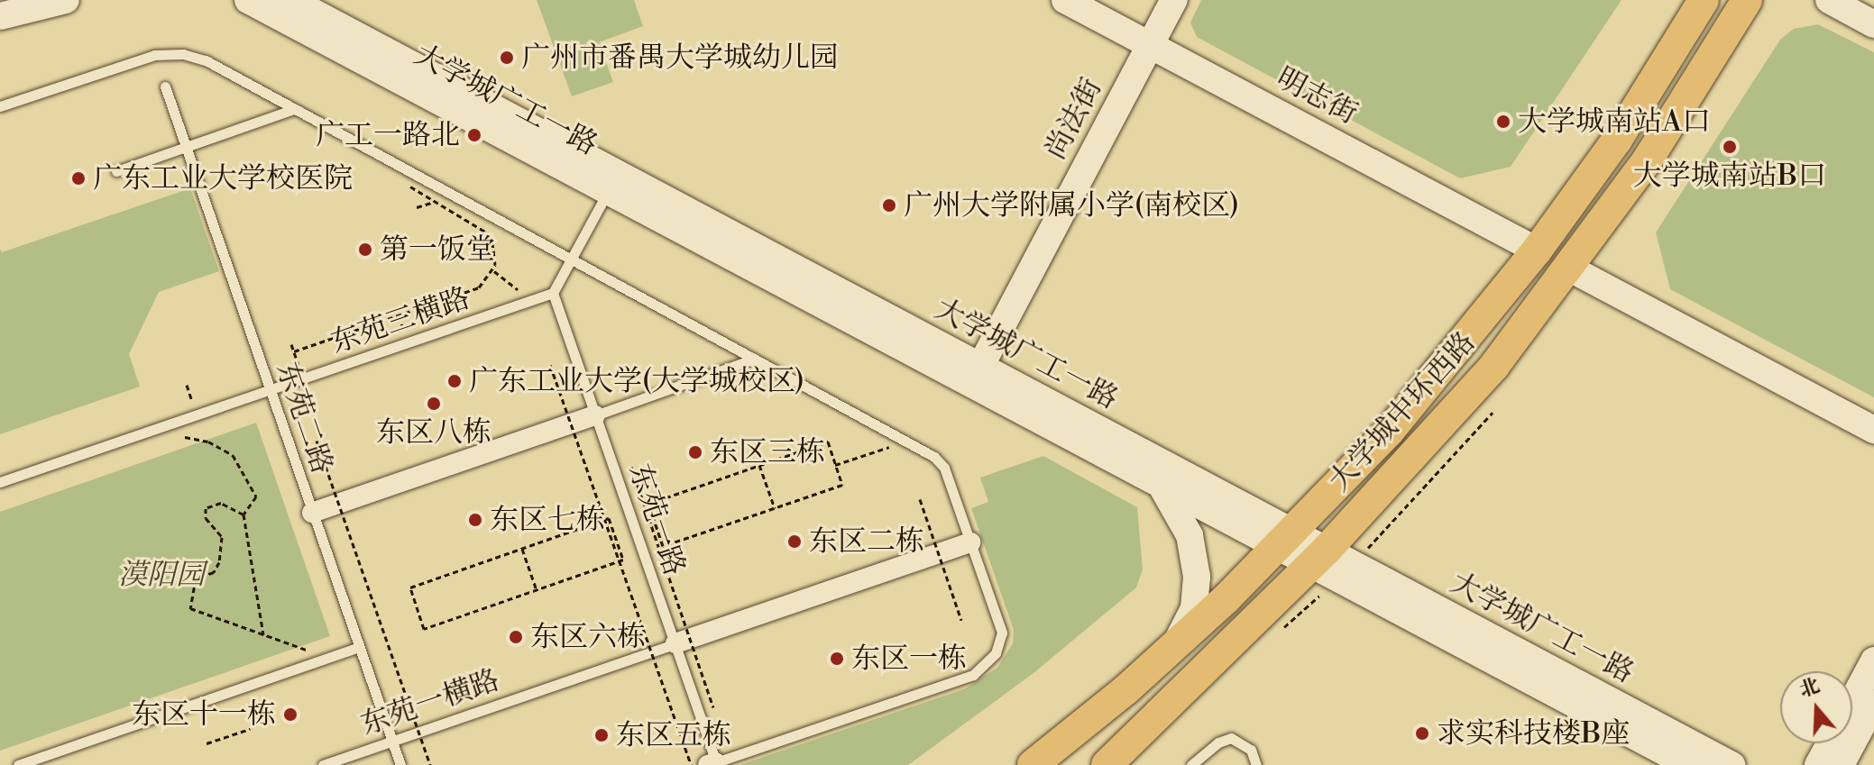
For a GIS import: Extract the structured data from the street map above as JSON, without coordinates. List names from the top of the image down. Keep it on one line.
{"streets":{"main road":["明志街","大学城广工一路","尚法街","大学城中环西路"],"lane":["东苑三横路","东苑二路","东苑一路","东苑一横路"]},"crossings":[["明志街","尚法街"],["明志街","大学城中环西路"],["大学城广工一路","尚法街"],["大学城广工一路","大学城中环西路"],["东苑三横路","东苑二路"],["东苑三横路","东苑一路"],["东苑二路","东苑一横路"],["东苑一路","东苑一横路"]],"parks":["漠阳园"],"places":["广州市番禺大学城幼儿园","大学城南站A口","广工一路北","大学城南站B口","广东工业大学校医院","广州大学附属小学(南校区)","第一饭堂","广东工业大学(大学城校区)","东区八栋","东区三栋","东区七栋","东区二栋","东区六栋","东区一栋","东区十一栋","求实科技楼B座","东区五栋"],"north":"top"}
